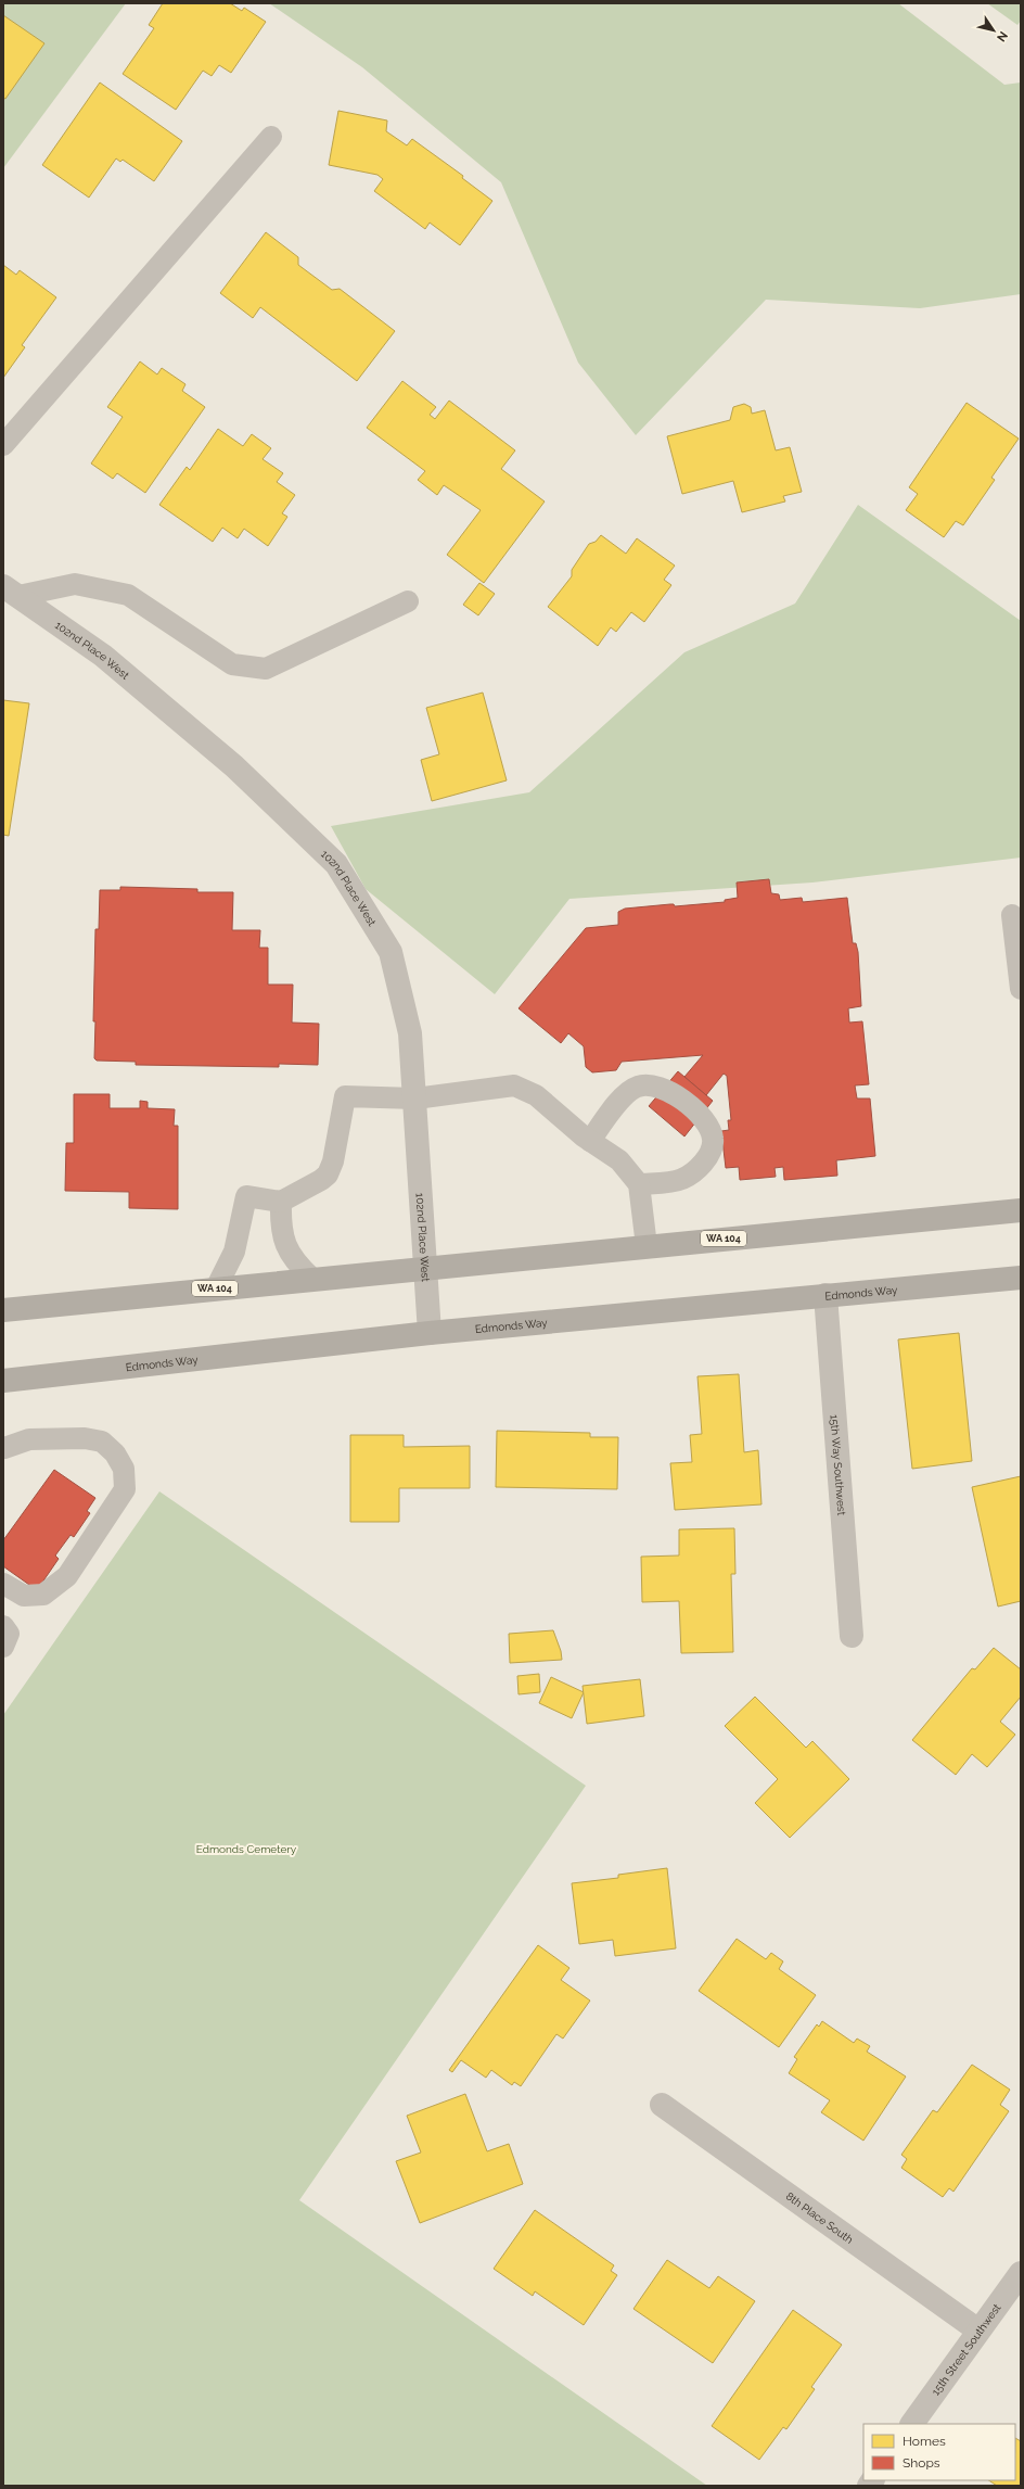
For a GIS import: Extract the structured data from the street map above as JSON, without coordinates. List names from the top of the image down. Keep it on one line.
{"streets":{"main road":["WA 104","Edmonds Way"],"street":["102nd Place West","15th Way Southwest","8th Place South","15th Street Southwest"]},"crossings":[["102nd Place West","WA 104"],["102nd Place West","Edmonds Way"],["Edmonds Way","15th Way Southwest"],["8th Place South","15th Street Southwest"]],"parks":["Edmonds Cemetery"],"legend":["Homes","Shops"],"north":"bottom right"}
